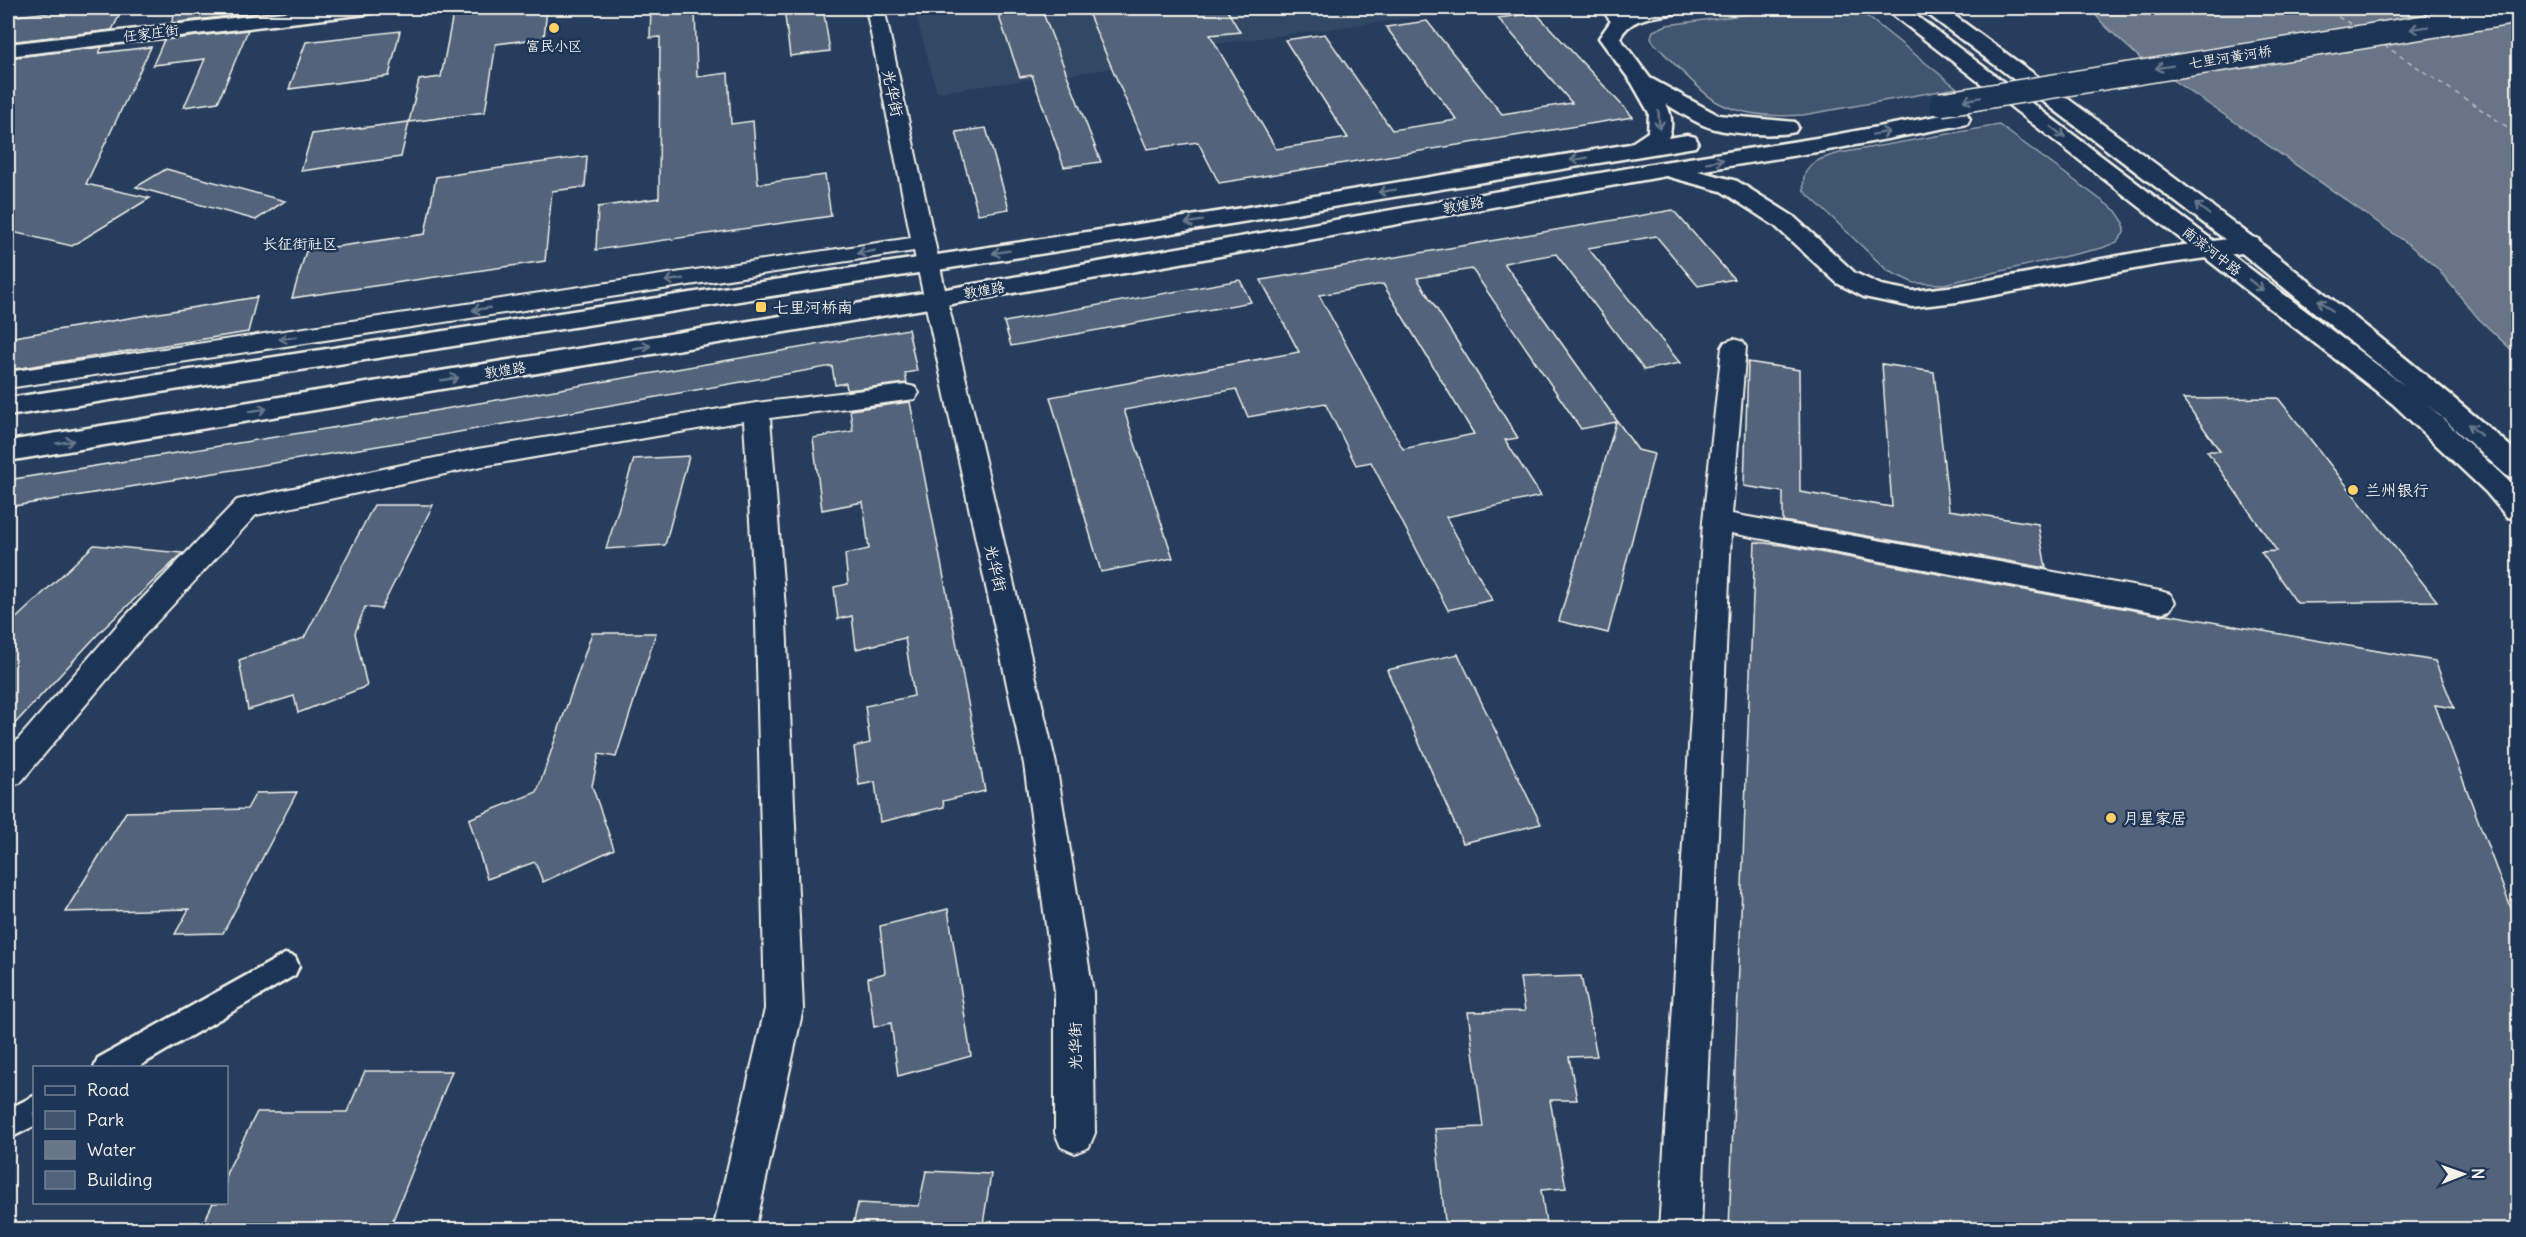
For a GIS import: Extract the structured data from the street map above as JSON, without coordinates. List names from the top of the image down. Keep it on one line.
{"streets":{"main road":["任家庄街","七里河黄河桥","敦煌路","南滨河中路"],"street":["光华街"]},"crossings":[["七里河黄河桥","敦煌路"],["光华街","敦煌路"]],"districts":["长征街社区"],"places":{"other":["富民小区","兰州银行","月星家居"],"transit":["七里河桥南"]},"legend":["Road","Park","Water","Building"],"north":"right"}
